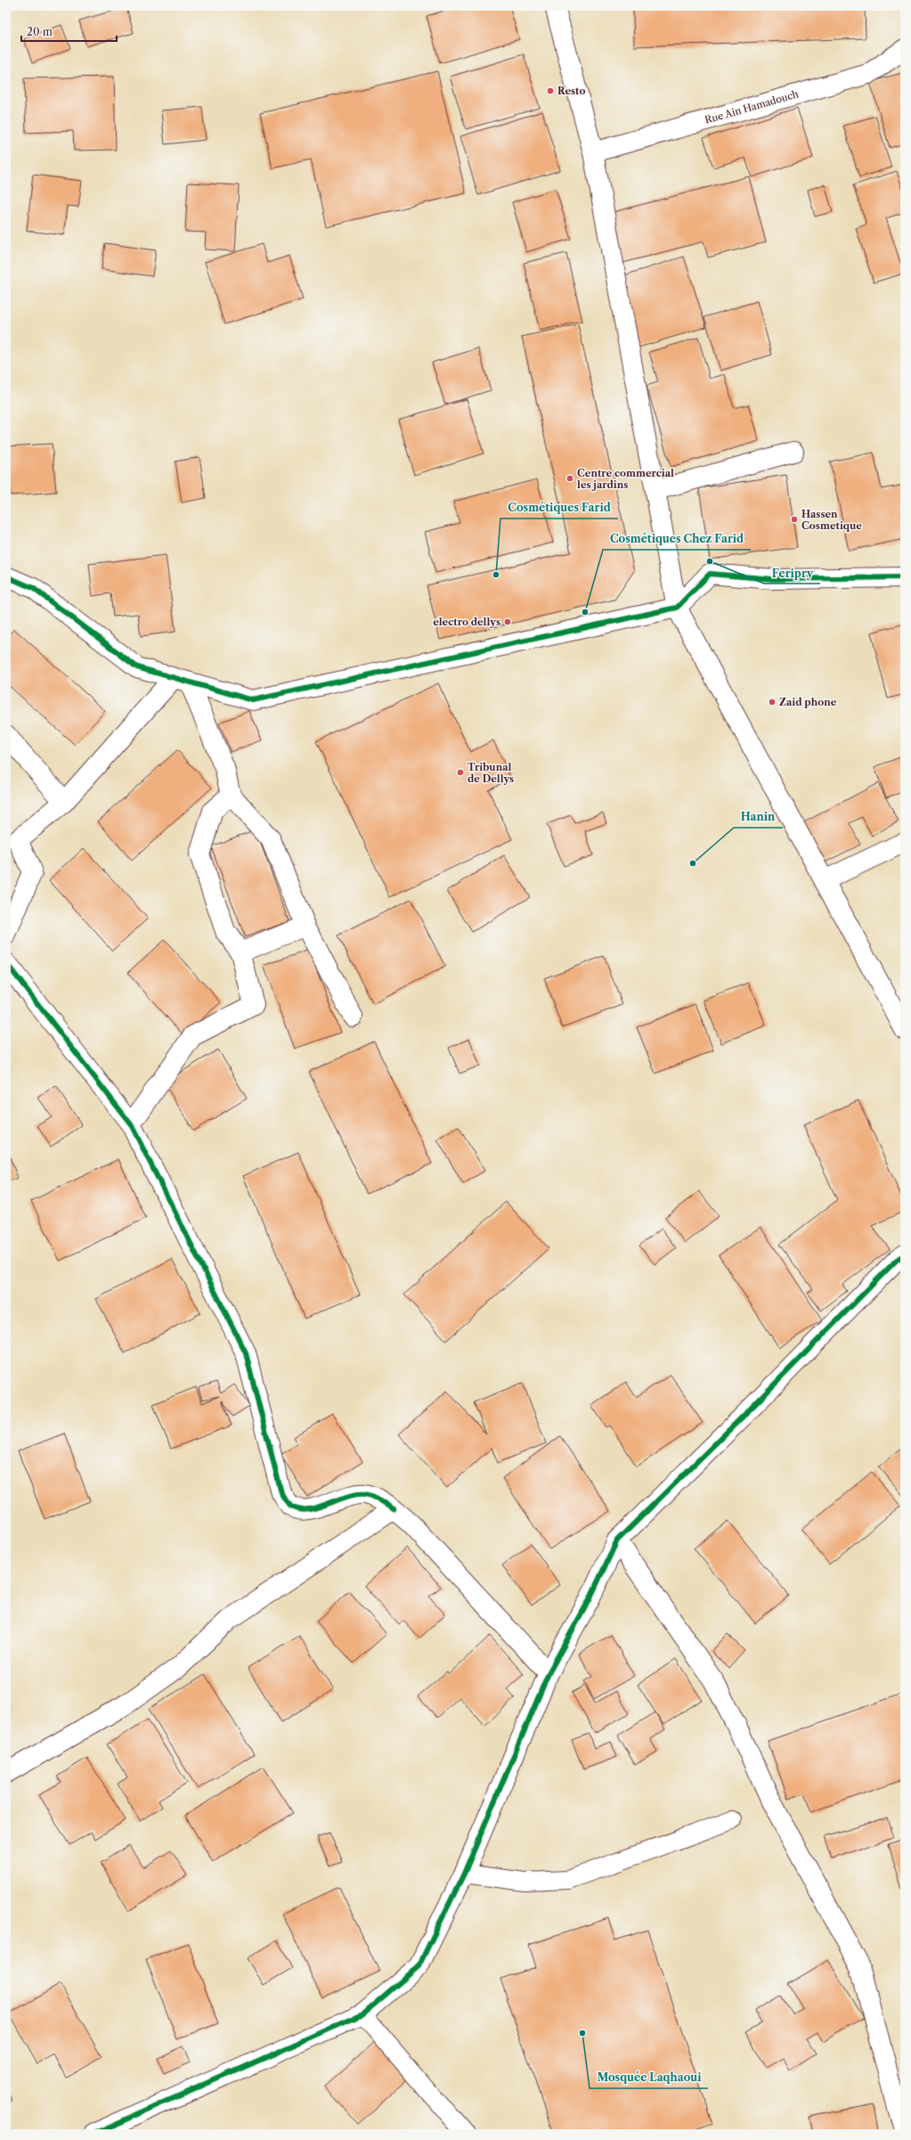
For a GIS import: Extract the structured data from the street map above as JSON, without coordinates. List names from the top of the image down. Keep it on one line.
{"streets":{"street":["Rue Ain Hamadouch"]},"places":["Resto","Centre commercial les jardins","Hassen Cosmetique","Feripry","Cosmétiques Farid","Cosmétiques Chez Farid","electro dellys","Zaid phone","Tribunal de Dellys","Hanin","Mosquée Laqhaoui"],"scale_bar":"20 m"}
